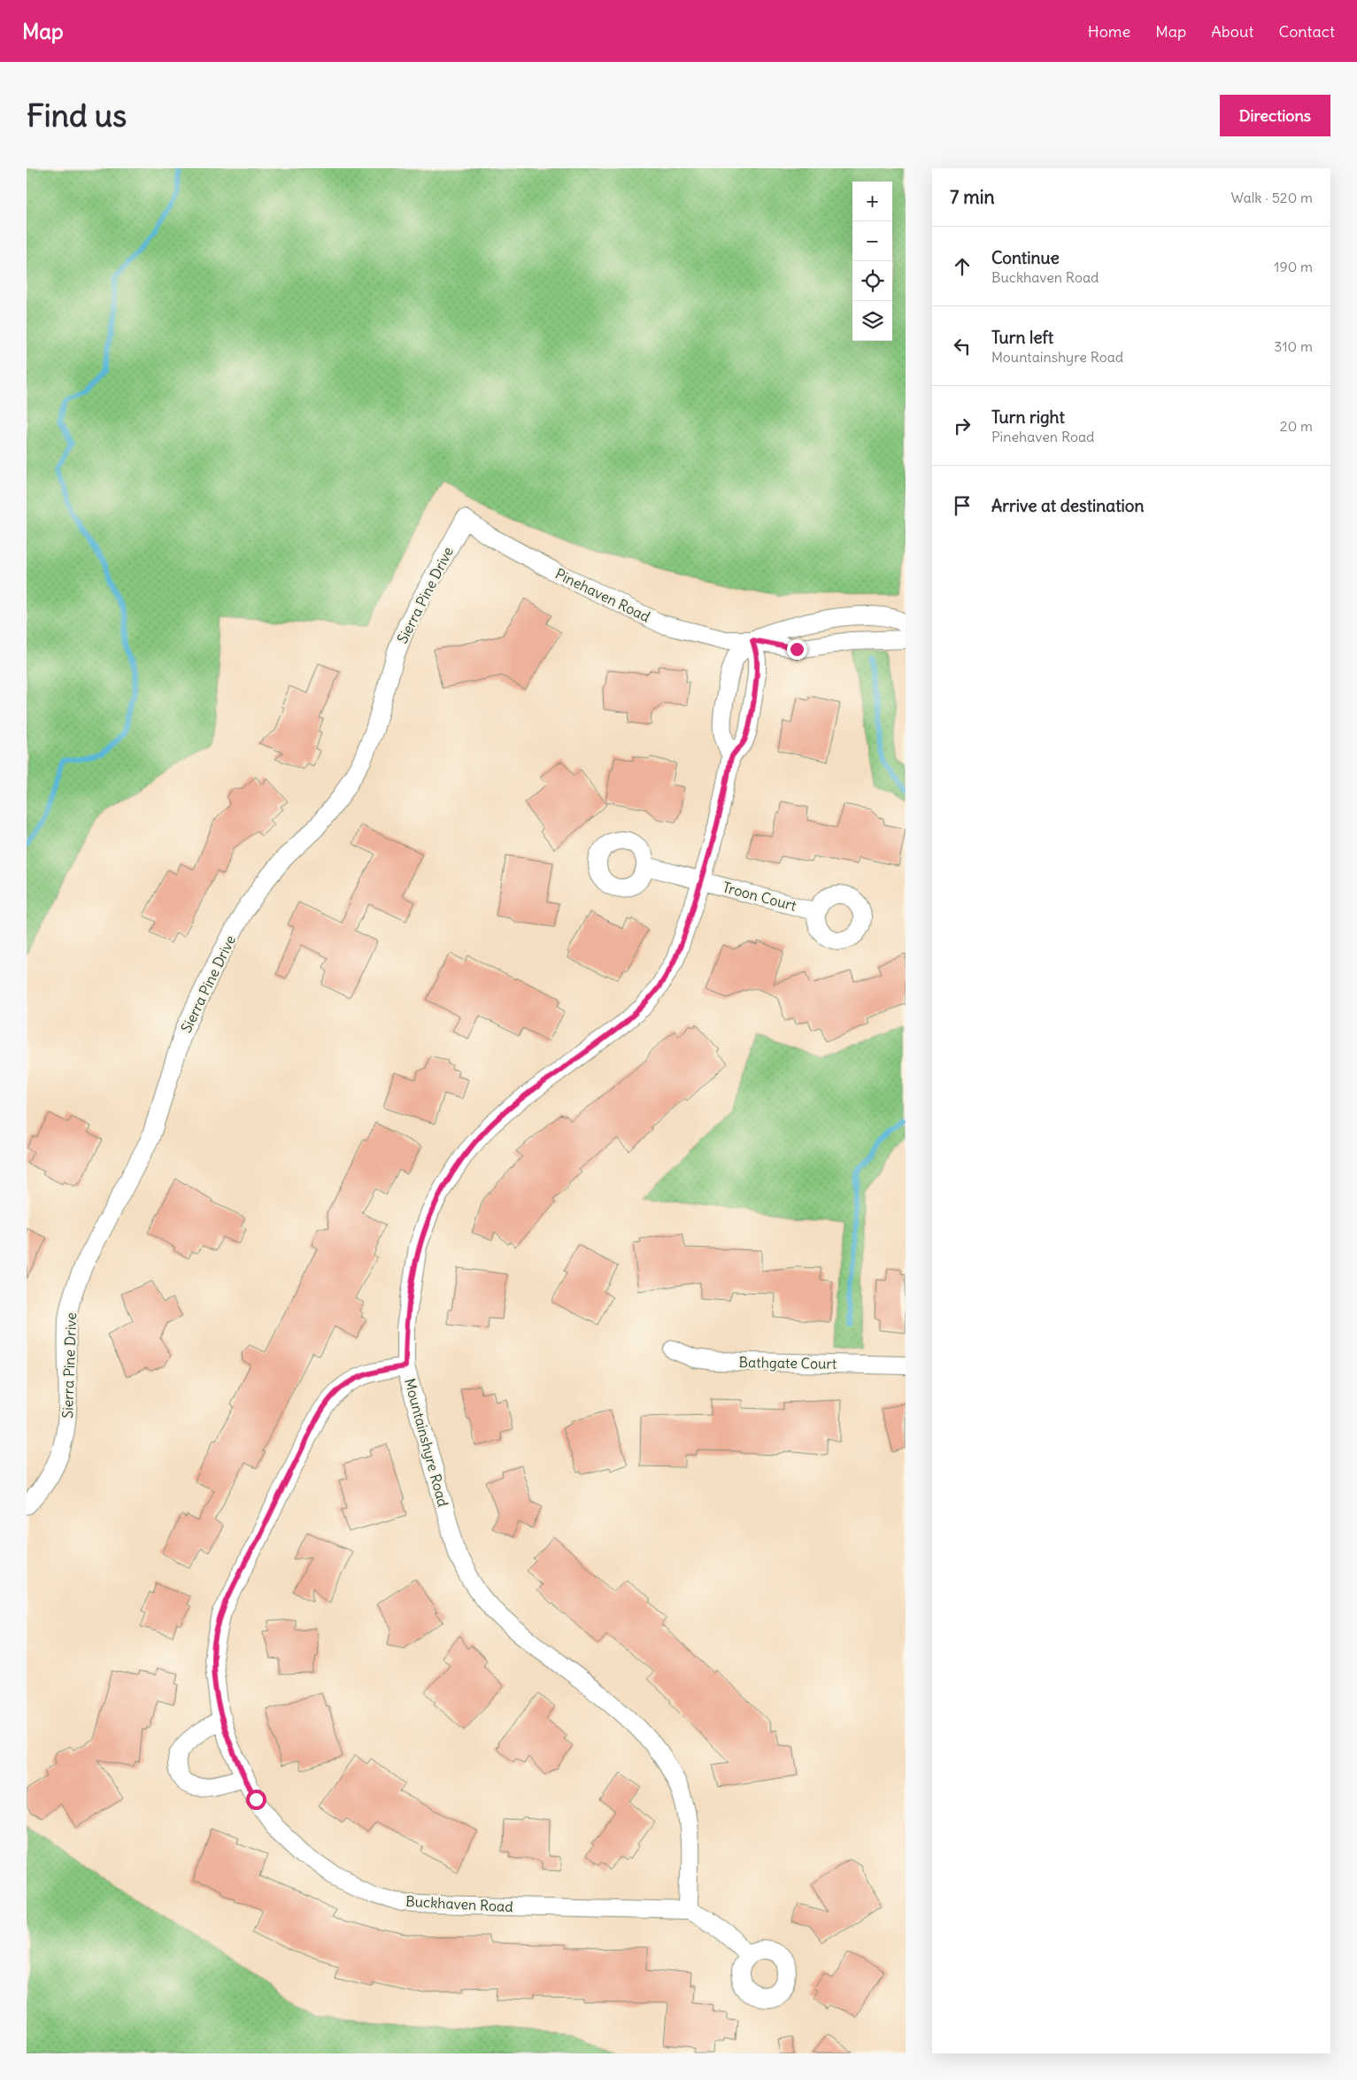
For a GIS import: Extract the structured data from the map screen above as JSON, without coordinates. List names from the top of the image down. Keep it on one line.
{"streets":{"street":["Sierra Pine Drive","Pinehaven Road","Troon Court","Bathgate Court","Mountainshyre Road","Buckhaven Road"]},"crossings":[["Sierra Pine Drive","Pinehaven Road"],["Pinehaven Road","Mountainshyre Road"],["Troon Court","Mountainshyre Road"],["Mountainshyre Road","Buckhaven Road"]],"page":{"header":"Map","nav":["Home","Map","About","Contact"],"buttons":"Directions","title":"Find us","heading":["7 min","Walk · 520 m"],"map_buttons":["+","−"],"list":[["Continue","Buckhaven Road","190 m"],["Turn left","Mountainshyre Road","310 m"],["Turn right","Pinehaven Road","20 m"],"Arrive at destination"]}}
